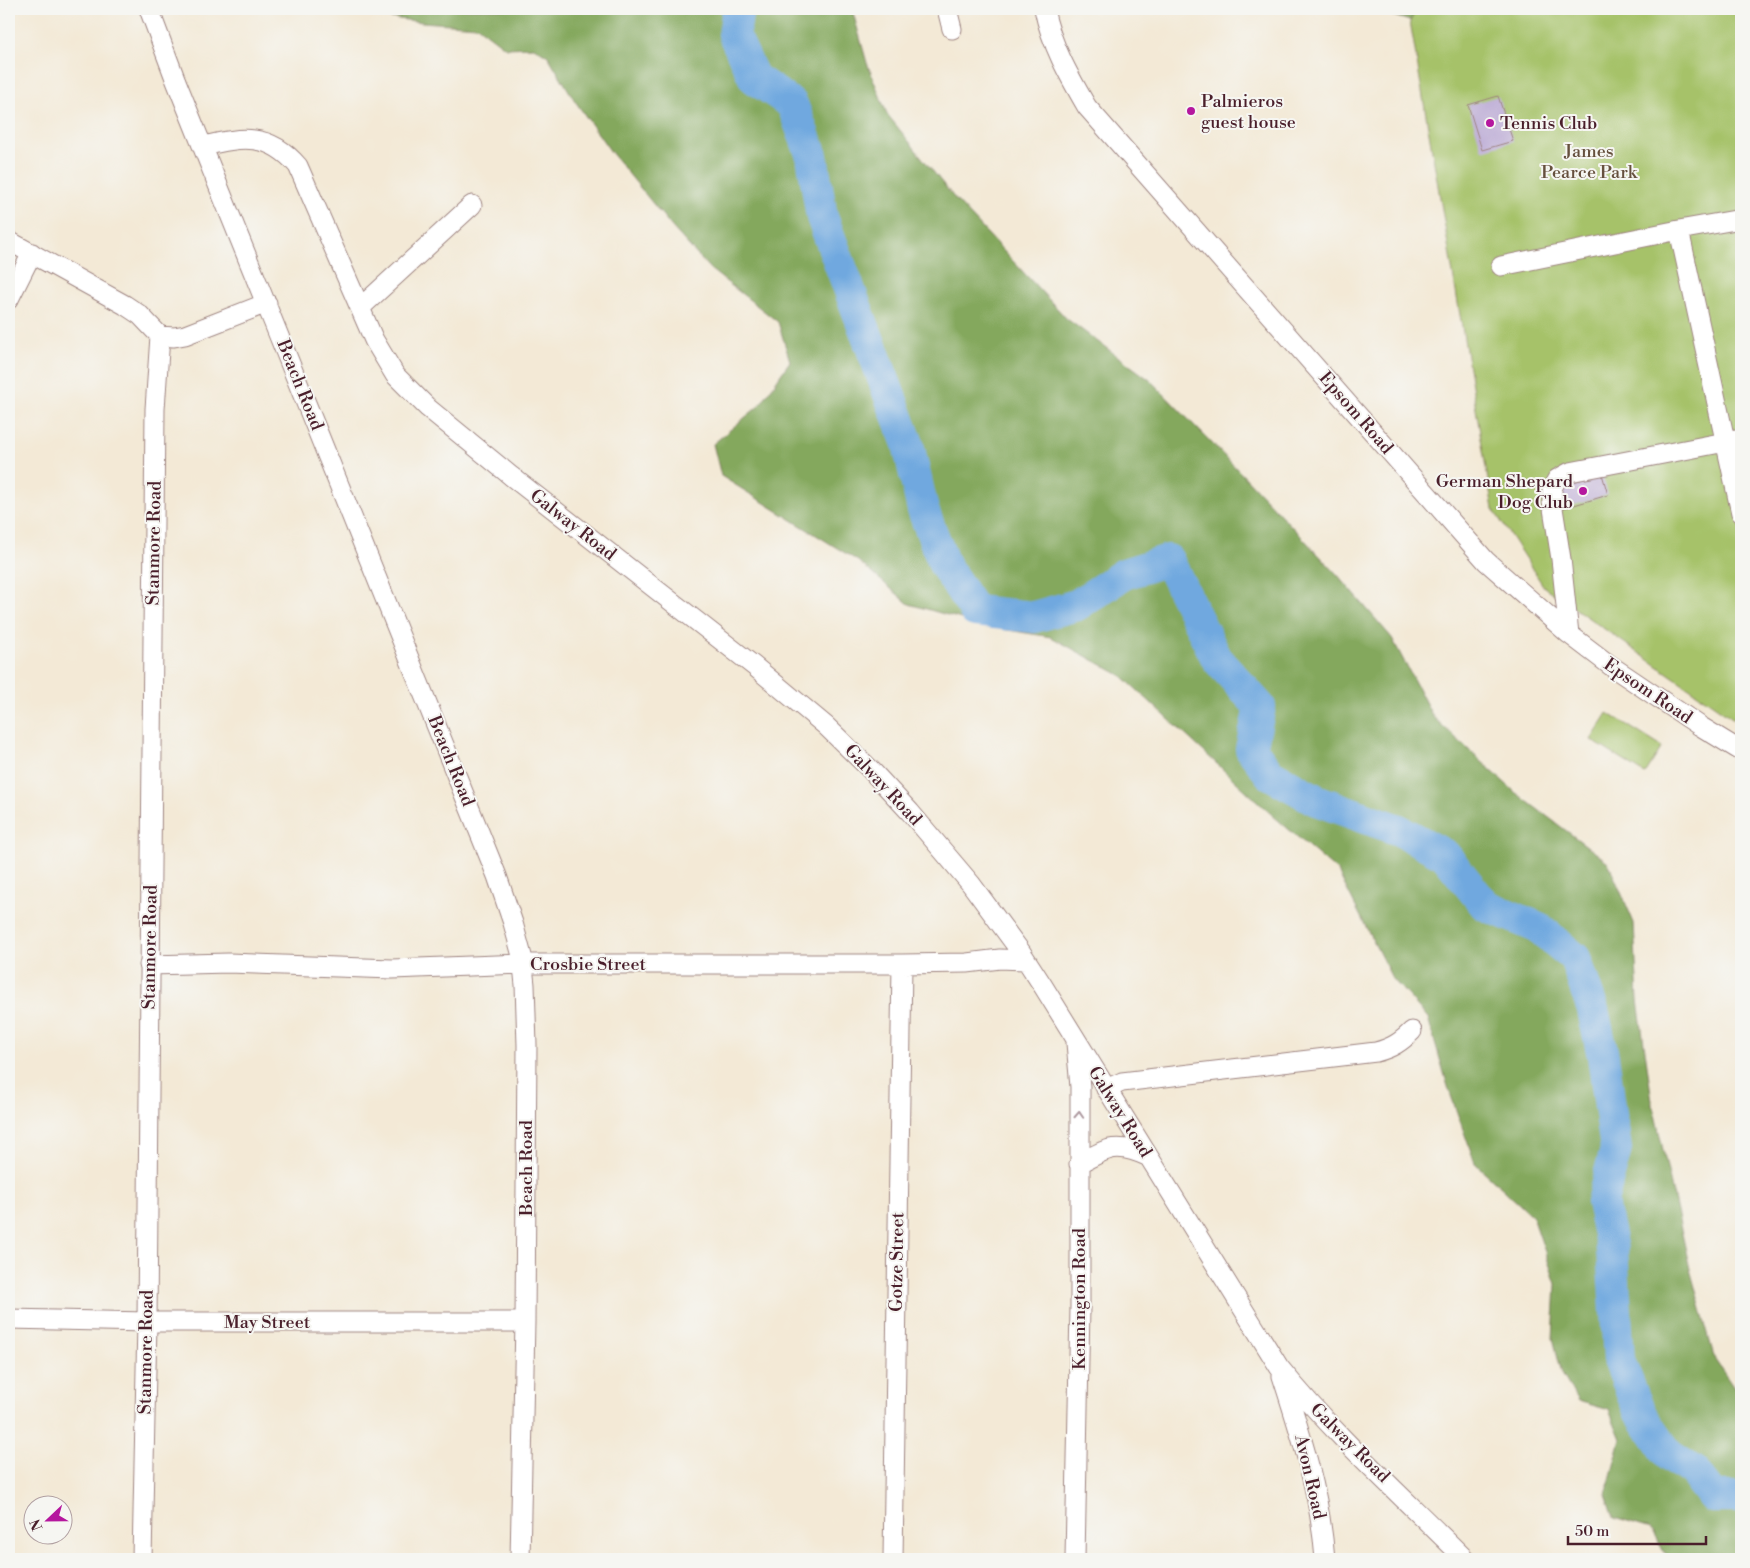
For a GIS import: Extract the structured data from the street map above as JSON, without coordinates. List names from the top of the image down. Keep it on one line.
{"streets":{"street":["Beach Road","Epsom Road","Galway Road","Stanmore Road","Crosbie Street","Gotze Street","Kennington Road","May Street","Avon Road"]},"crossings":[["Beach Road","Galway Road"],["Beach Road","Crosbie Street"],["Beach Road","May Street"],["Galway Road","Crosbie Street"],["Galway Road","Kennington Road"],["Galway Road","Avon Road"],["Stanmore Road","Crosbie Street"],["Stanmore Road","May Street"],["Crosbie Street","Gotze Street"]],"parks":["James Pearce Park"],"places":["Palmieros guest house","Tennis Club","German Shepard Dog Club"],"scale_bar":"50 m","north":"left"}
